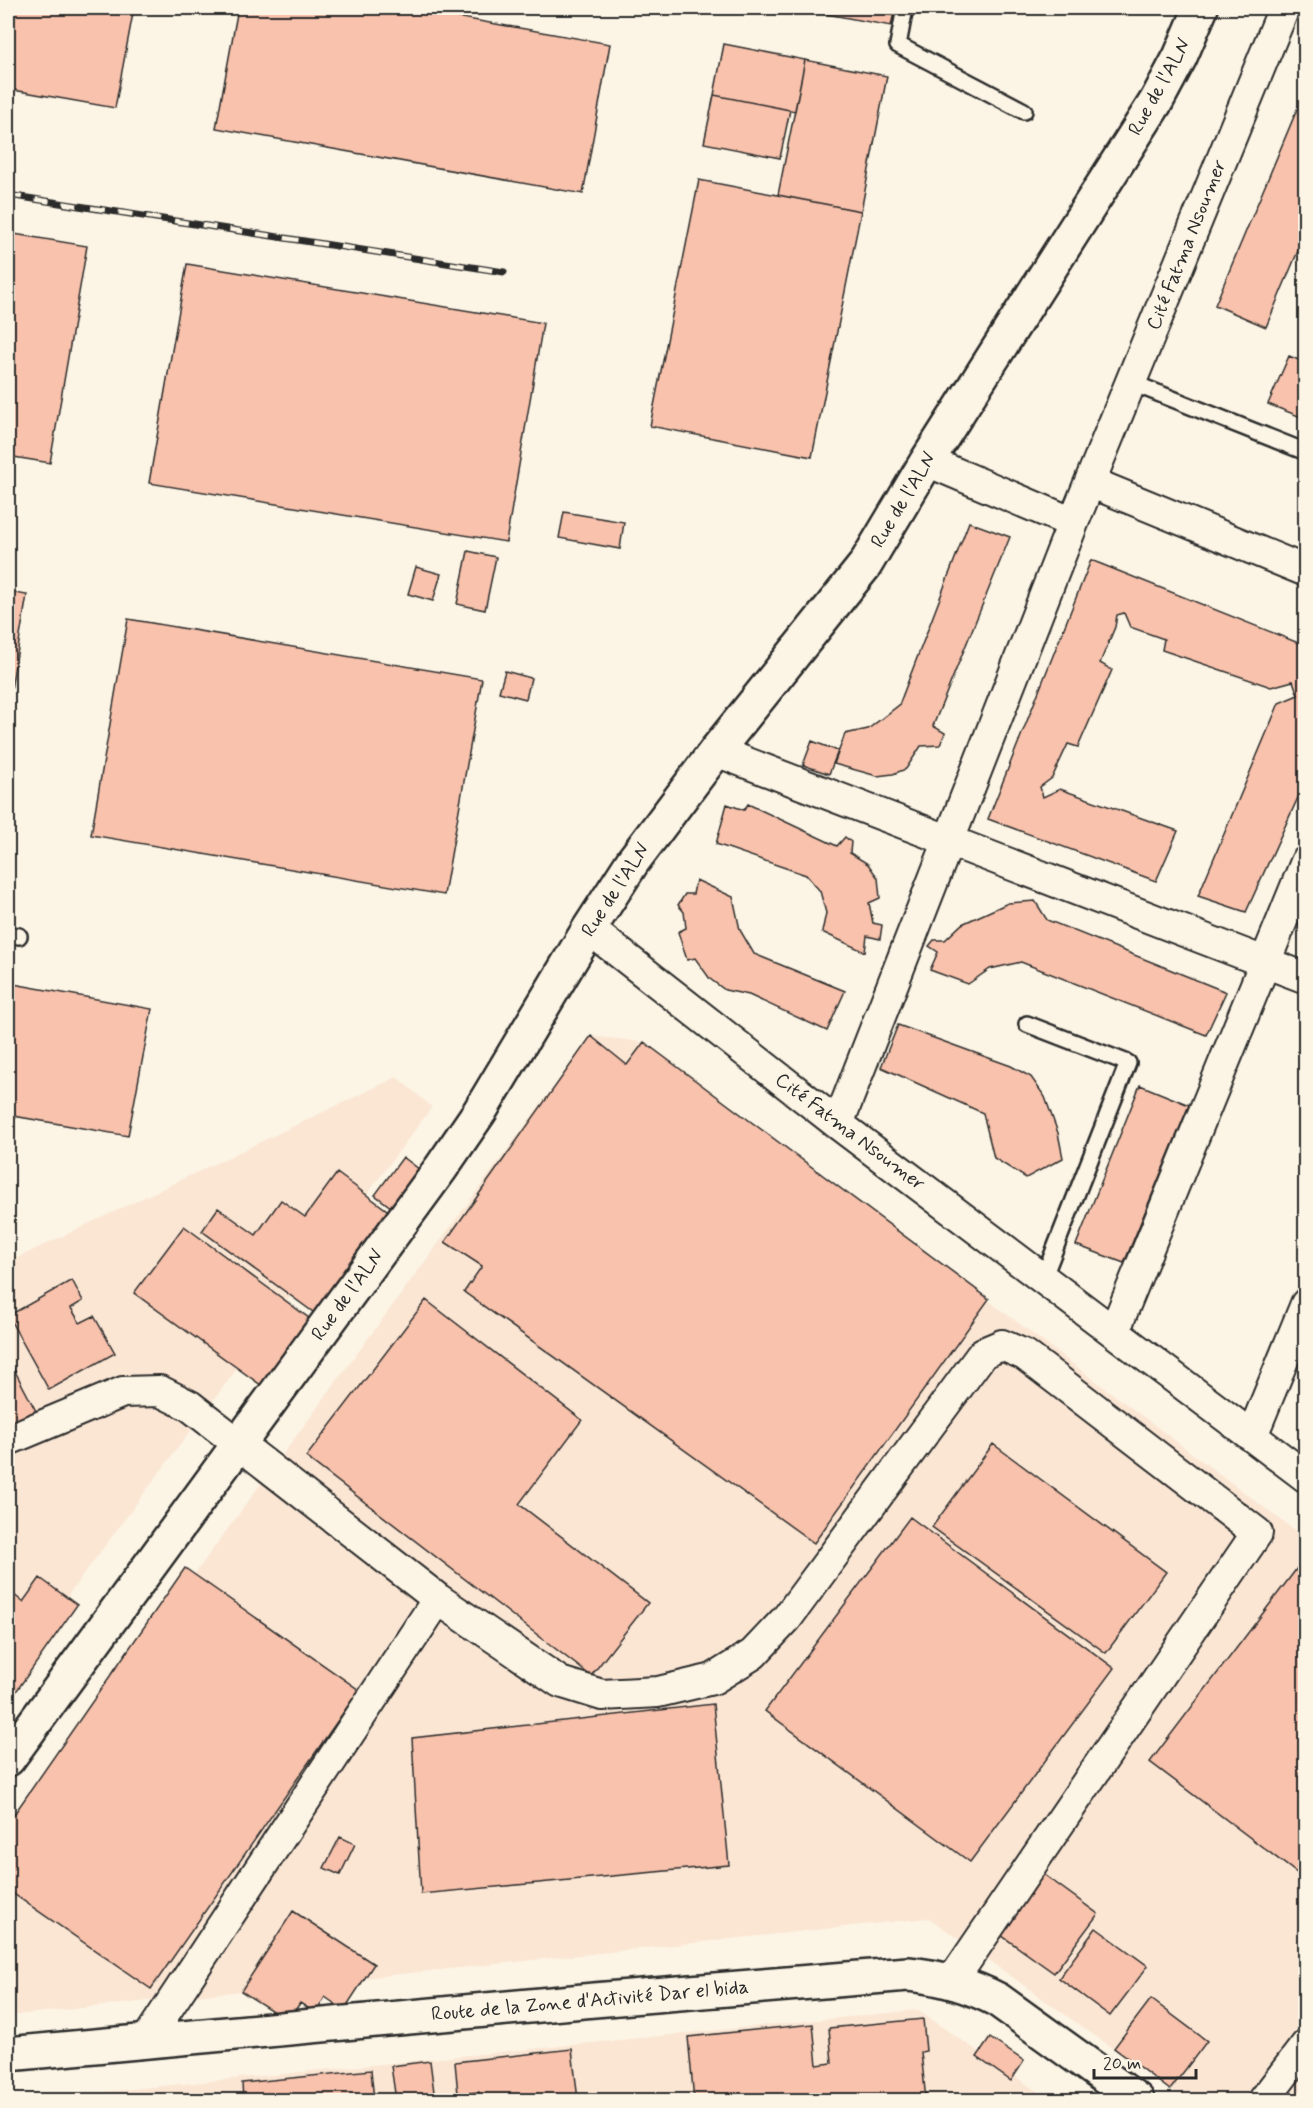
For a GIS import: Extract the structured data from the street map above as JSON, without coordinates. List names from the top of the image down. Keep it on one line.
{"streets":{"street":["Rue de l'ALN","Cité Fatma Nsoumer","Route de la Zone d'Activité Dar el bida"]},"crossings":[["Rue de l'ALN","Cité Fatma Nsoumer"]],"scale_bar":"20 m"}
